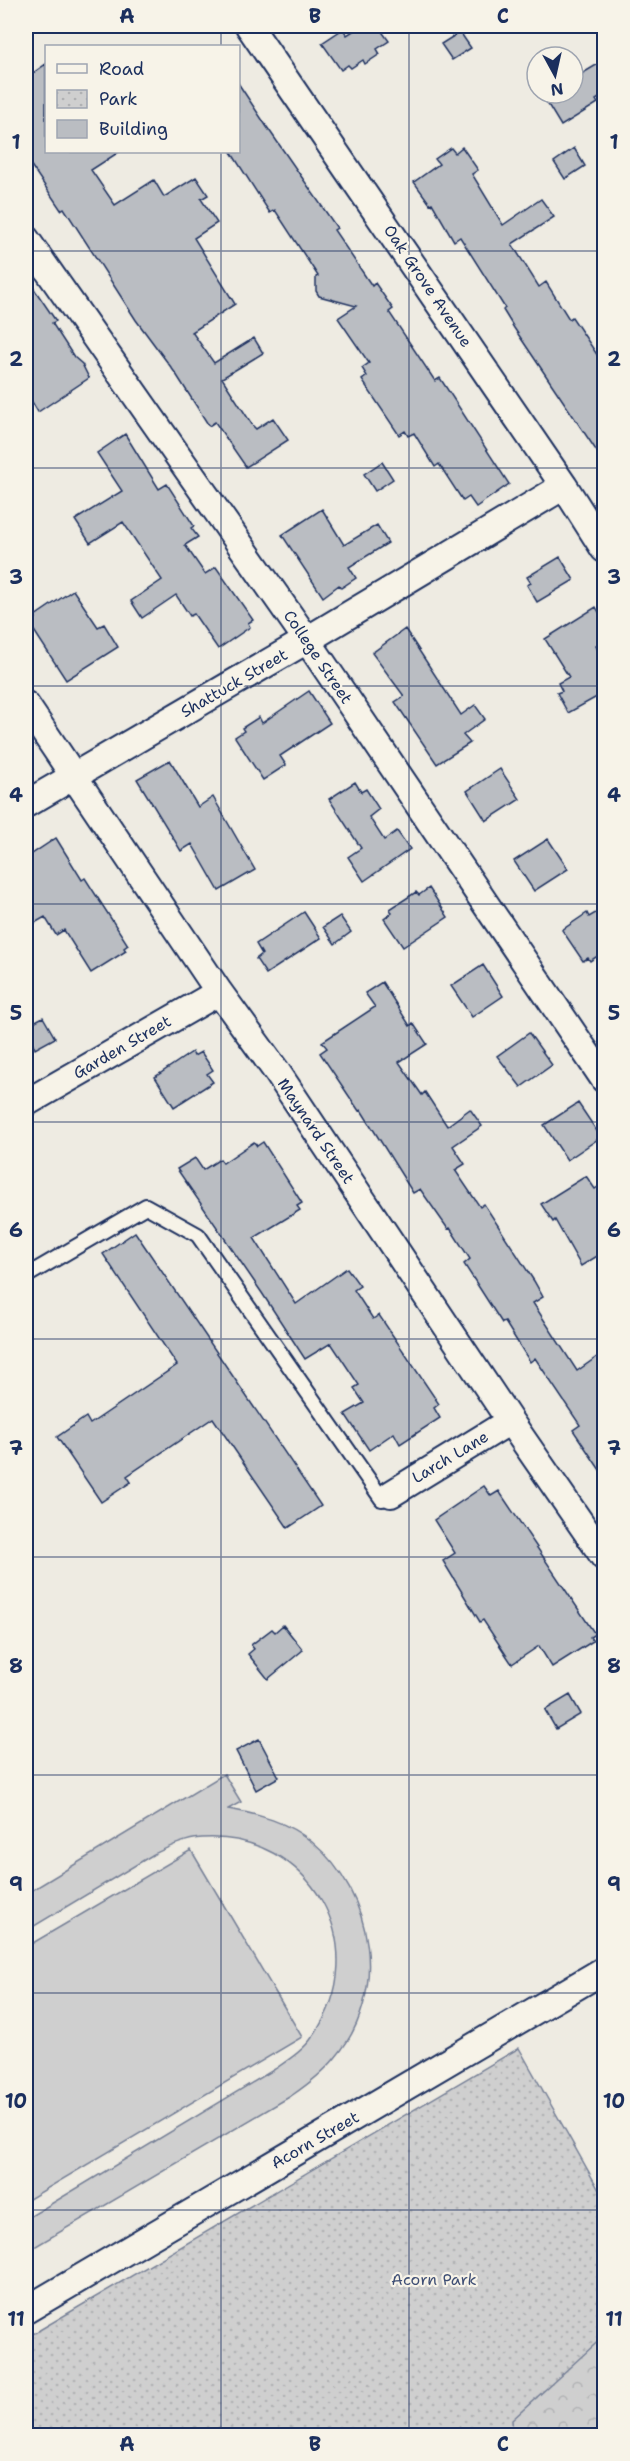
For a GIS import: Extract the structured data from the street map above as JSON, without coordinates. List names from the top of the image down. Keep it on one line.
{"streets":{"street":["Oak Grove Avenue","College Street","Shattuck Street","Garden Street","Maynard Street","Larch Lane","Acorn Street"]},"crossings":[["Oak Grove Avenue","Shattuck Street"],["College Street","Shattuck Street"],["Shattuck Street","Maynard Street"],["Garden Street","Maynard Street"],["Maynard Street","Larch Lane"]],"parks":["Acorn Park"],"legend":["Road","Park","Building"],"north":"bottom","grid":{"columns":["A","B","C"],"rows":["1","2","3","4","5","6","7","8","9","10","11"]}}
